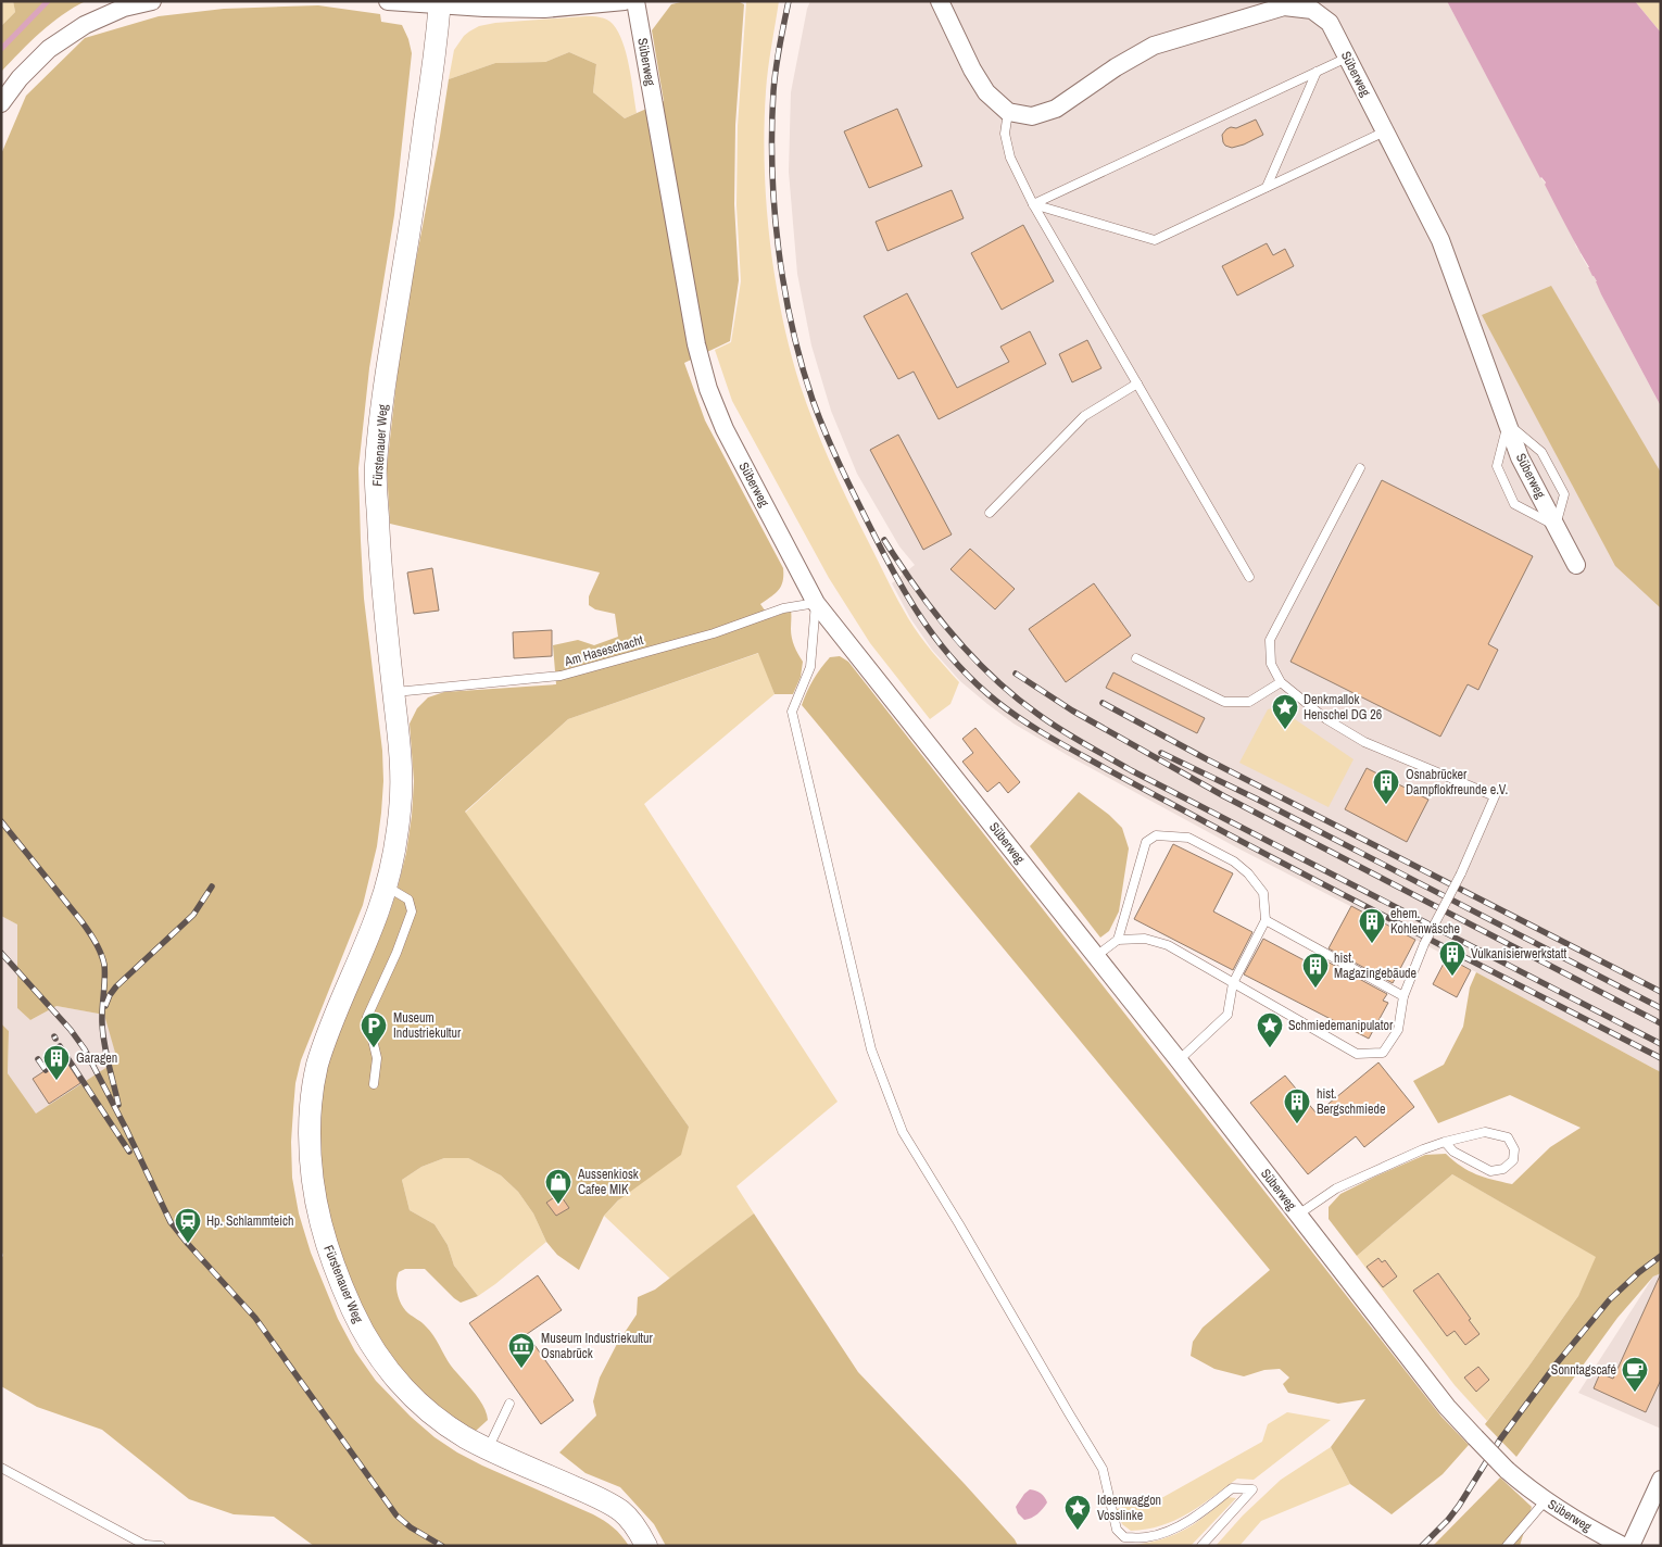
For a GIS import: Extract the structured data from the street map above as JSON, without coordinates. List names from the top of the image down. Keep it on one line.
{"streets":{"street":["Süberweg","Fürstenauer Weg"],"lane":["Am Haseschacht"]},"crossings":[["Süberweg","Am Haseschacht"],["Fürstenauer Weg","Am Haseschacht"]],"places":{"place":["Denkmallok Henschel DG 26","Schmiedemanipulator","Ideenwaggon Vosslinke"],"building":["Osnabrücker Dampflokfreunde e.V.","ehem. Kohlenwäsche","Vulkanisierwerkstatt","hist. Magazingebäude","Garagen","hist. Bergschmiede"],"parking":["Museum Industriekultur"],"shop":["Aussenkiosk Cafee MIK"],"station":["Hp. Schlammteich"],"museum":["Museum Industriekultur Osnabrück"],"cafe":["Sonntagscafé"]}}
